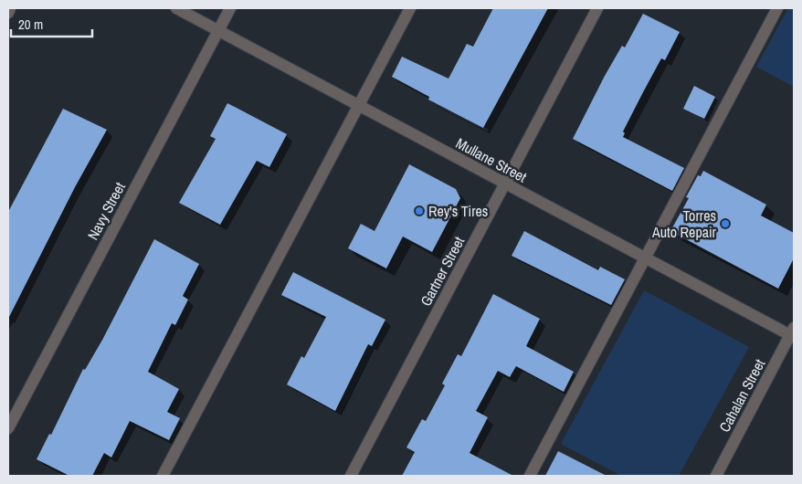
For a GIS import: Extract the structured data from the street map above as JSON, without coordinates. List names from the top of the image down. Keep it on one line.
{"streets":{"street":["Mullane Street","Navy Street","Gartner Street","Cahalan Street"]},"crossings":[["Mullane Street","Navy Street"],["Mullane Street","Gartner Street"],["Mullane Street","Cahalan Street"]],"places":["Rey's Tires","Torres Auto Repair"],"scale_bar":"20 m"}
